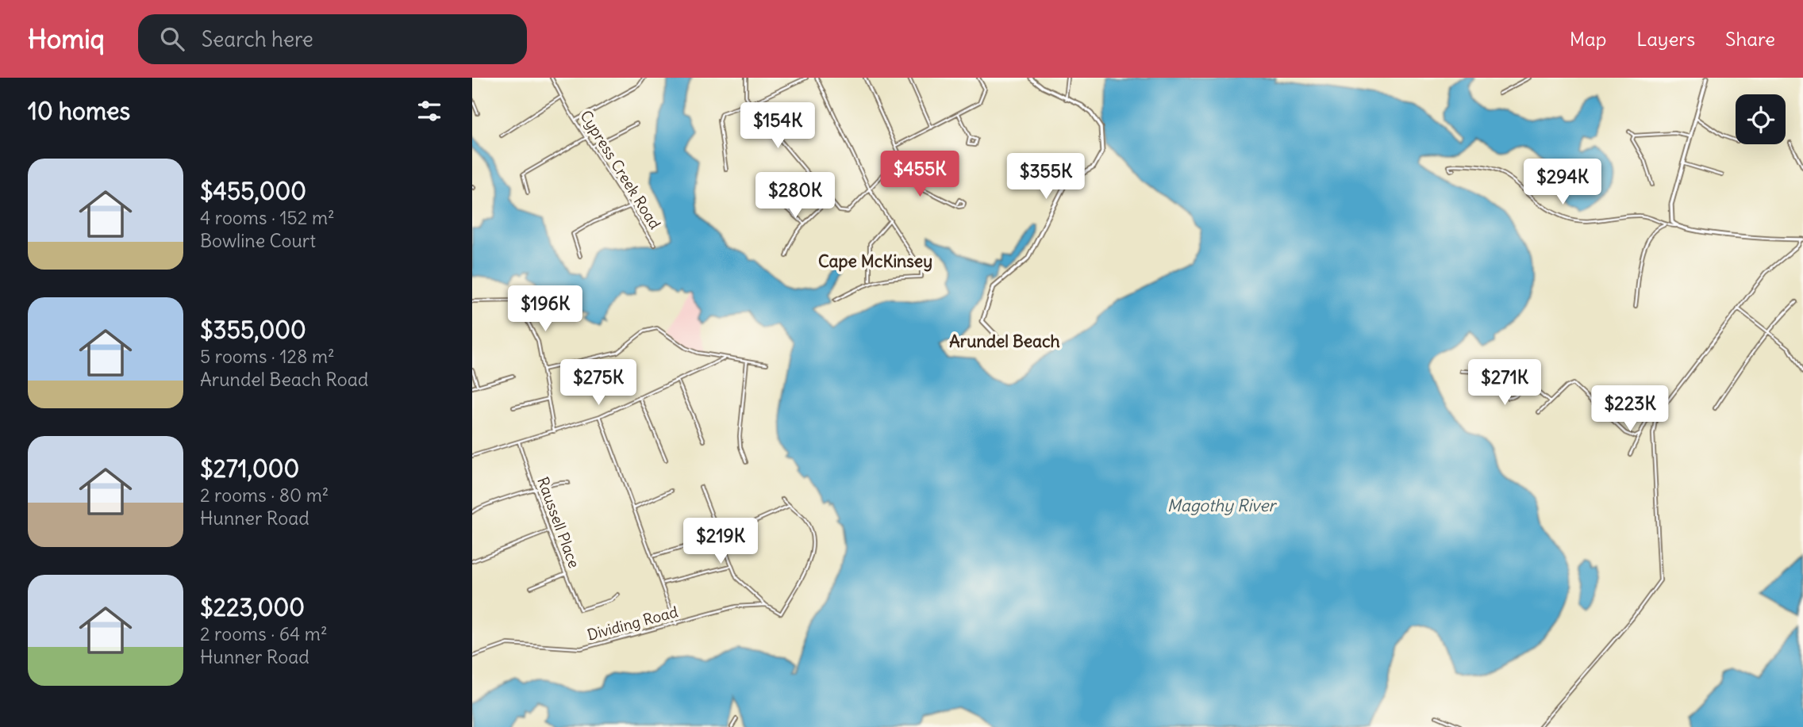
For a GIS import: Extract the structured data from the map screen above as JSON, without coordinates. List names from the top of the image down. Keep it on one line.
{"streets":{"street":["Cypress Creek Road","Raussell Place","Dividing Road"]},"districts":["Cape McKinsey","Arundel Beach"],"water":["Magothy River"],"page":{"header":"Homiq","search":"Search here","nav":["Map","Layers","Share"],"heading":"10 homes","price":["$154K","$455K","$355K","$294K","$280K","$196K","$275K","$271K","$223K","$219K"],"list":[{"name":"$455,000","note":"4 rooms · 152 m² · Bowline Court"},{"name":"$355,000","note":"5 rooms · 128 m² · Arundel Beach Road"},{"name":"$271,000","note":"2 rooms · 80 m² · Hunner Road"},{"name":"$223,000","note":"2 rooms · 64 m² · Hunner Road"}]}}
